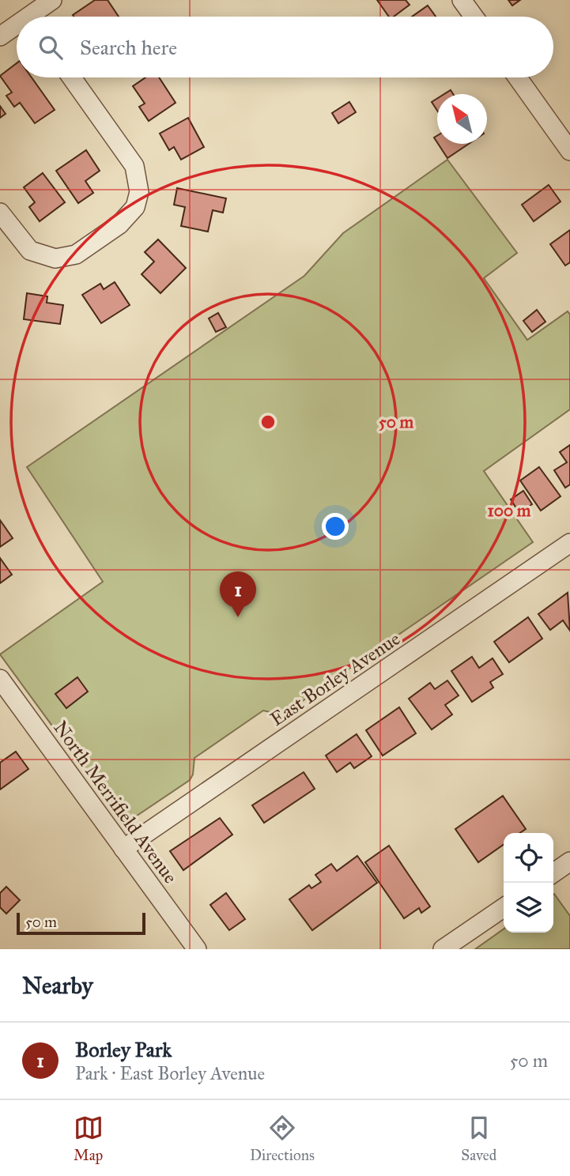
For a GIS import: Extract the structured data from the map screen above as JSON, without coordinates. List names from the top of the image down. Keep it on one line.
{"streets":{"street":["East Borley Avenue","North Merrifield Avenue"]},"crossings":[["East Borley Avenue","North Merrifield Avenue"]],"scale_bar":"50 m","north":"top left","page":{"search":"Search here","pins":"1","scale":"50 m","heading":"Nearby","list":[{"mark":"1","name":"Borley Park","note":"Park · East Borley Avenue","value":"50 m"}],"nav":["Map","Directions","Saved"]},"rings":["50 m","100 m"]}
